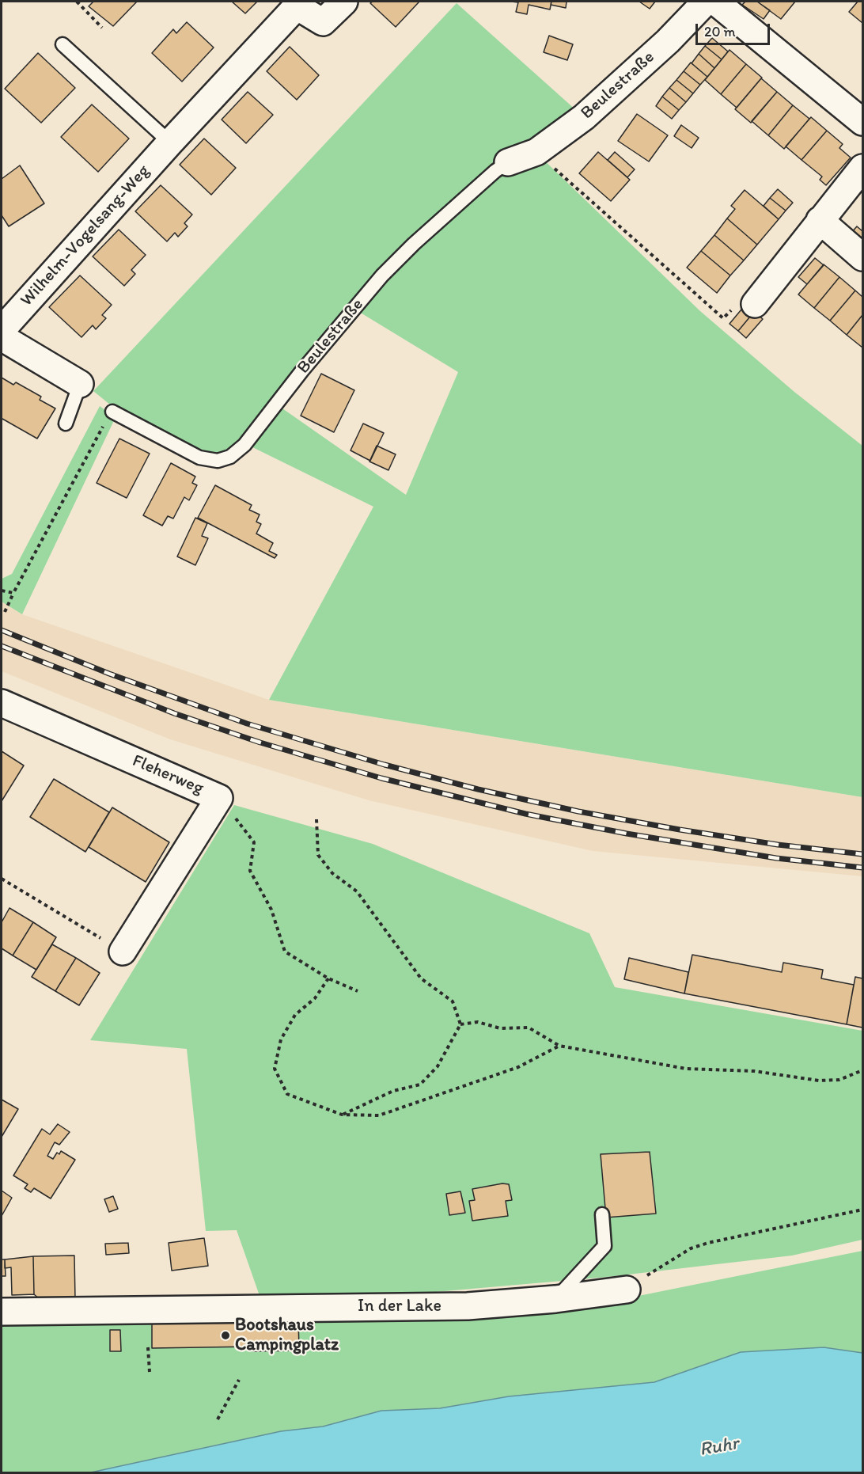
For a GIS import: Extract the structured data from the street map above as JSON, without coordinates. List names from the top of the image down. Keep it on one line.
{"streets":{"street":["Beulestraße","Wilhelm-Vogelsang-Weg","Fleherweg","In der Lake"]},"water":["Ruhr"],"places":["Bootshaus Campingplatz"],"scale_bar":"20 m"}
